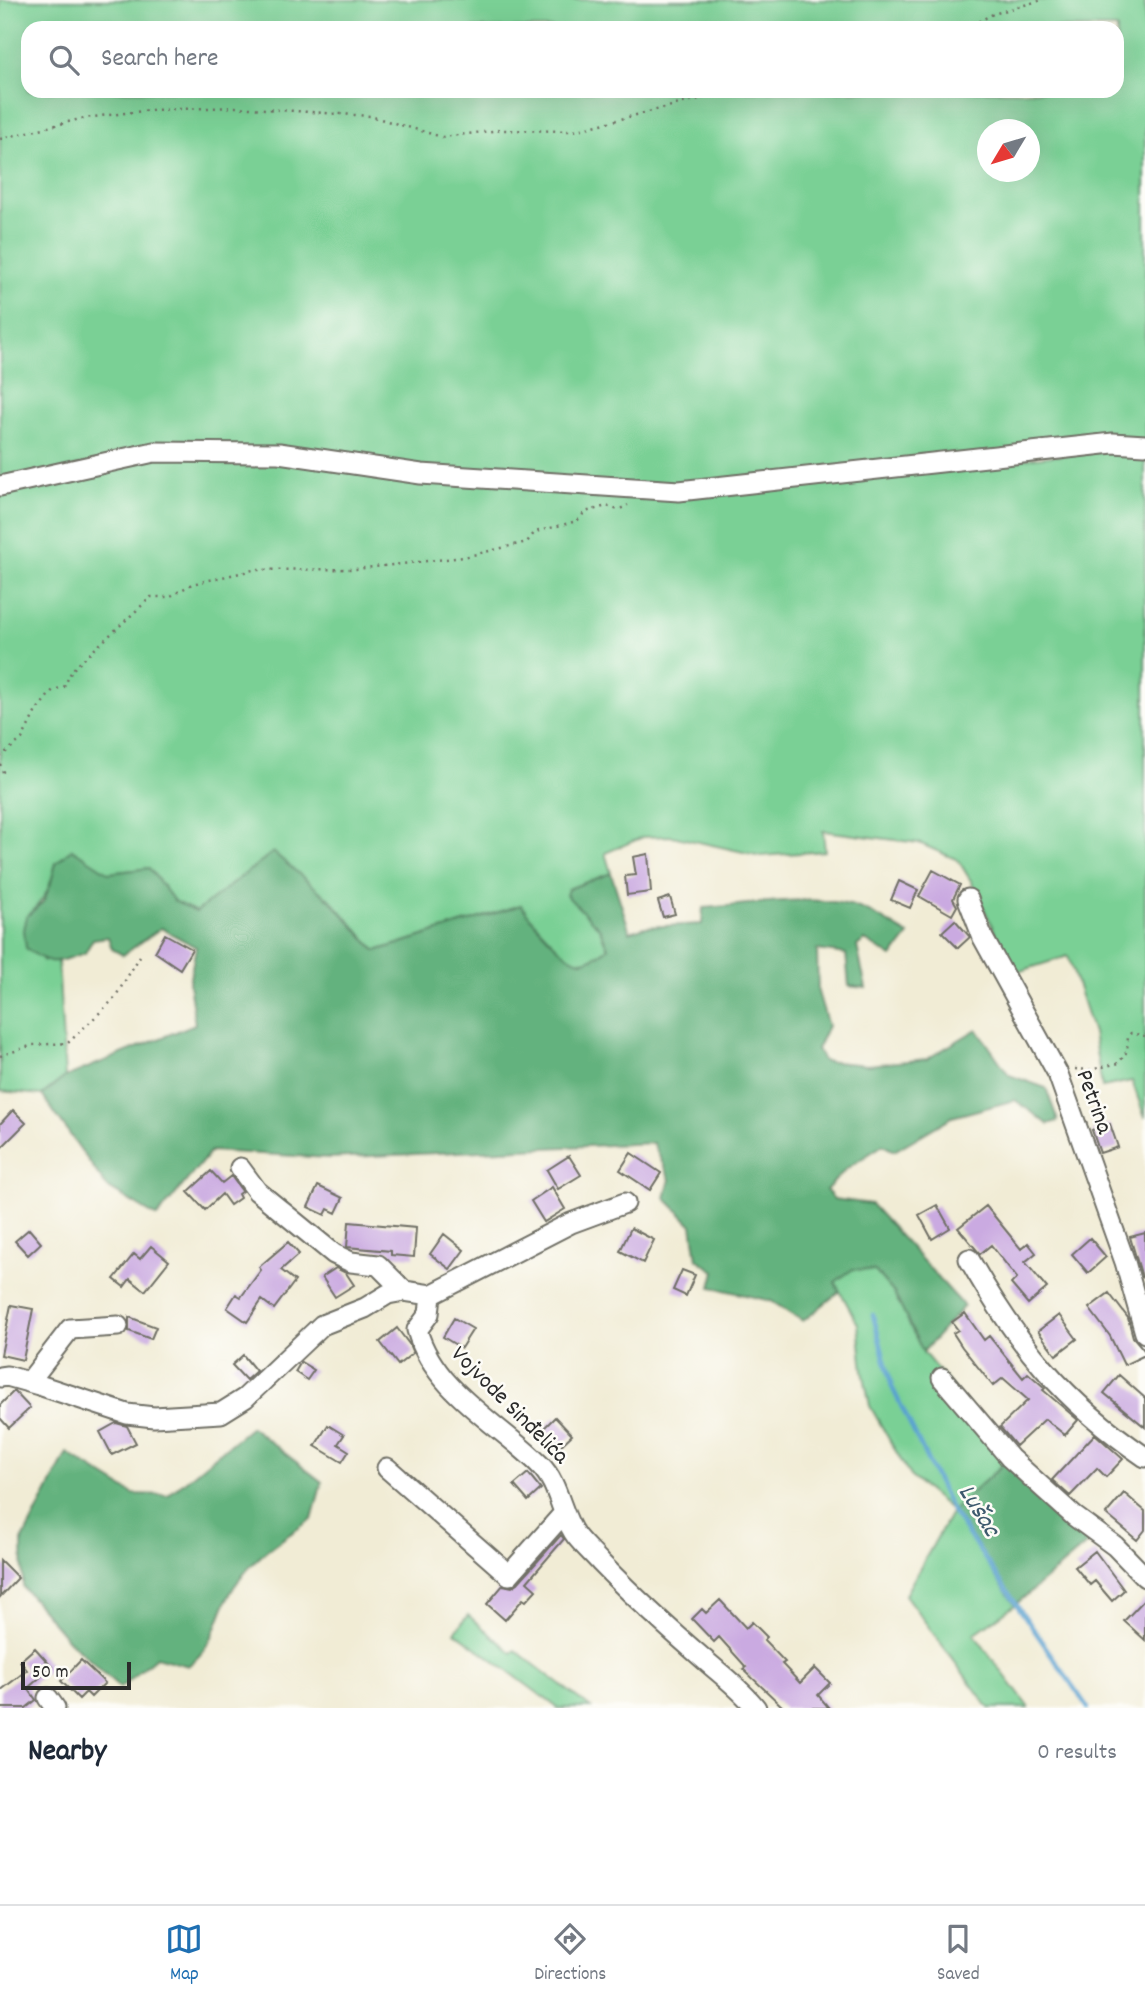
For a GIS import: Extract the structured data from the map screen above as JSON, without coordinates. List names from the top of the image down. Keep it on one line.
{"streets":{"street":["Petrina","Vojvode Sinđelića"]},"water":["Lušac"],"scale_bar":"50 m","north":"bottom left","page":{"search":"Search here","scale":"50 m","heading":["Nearby","0 results"],"nav":["Map","Directions","Saved"]}}
